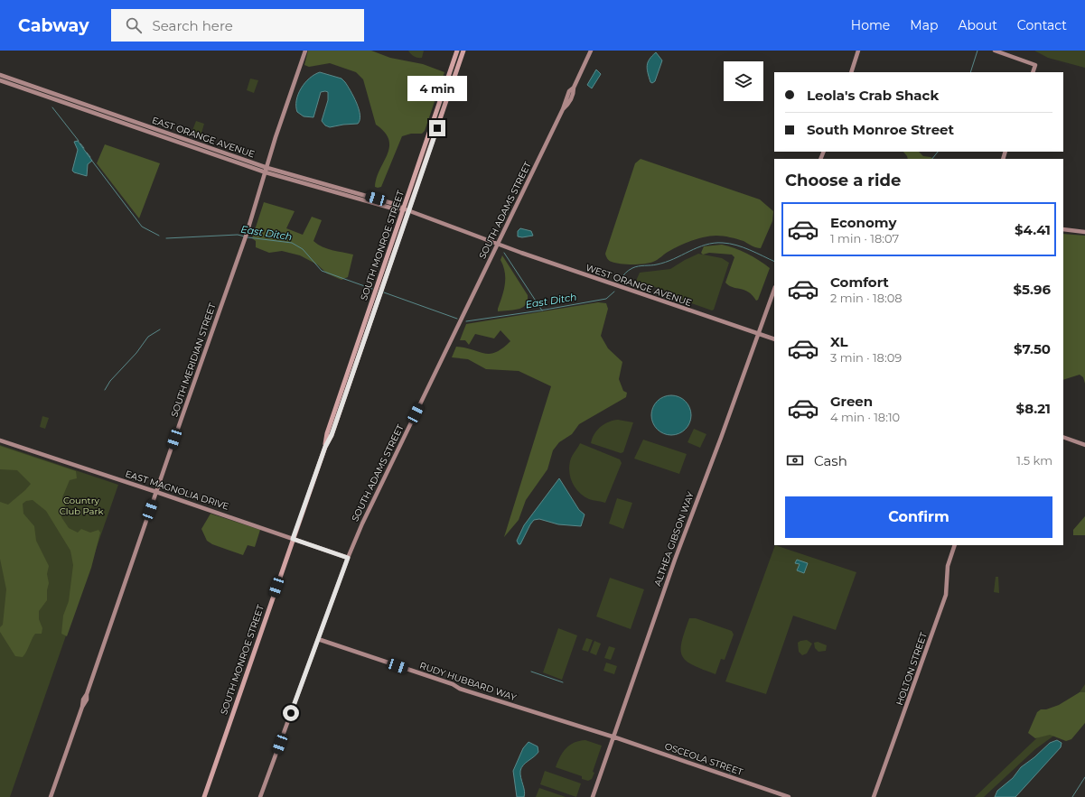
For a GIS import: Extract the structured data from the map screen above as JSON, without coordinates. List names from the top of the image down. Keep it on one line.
{"streets":{"main road":["SOUTH MONROE STREET"],"street":["EAST ORANGE AVENUE","SOUTH ADAMS STREET","WEST ORANGE AVENUE","SOUTH MERIDIAN STREET","EAST MAGNOLIA DRIVE","ALTHEA GIBSON WAY","HOLTON STREET","RUDY HUBBARD WAY","OSCEOLA STREET"]},"crossings":[["EAST ORANGE AVENUE","SOUTH ADAMS STREET"],["EAST ORANGE AVENUE","SOUTH MONROE STREET"],["EAST ORANGE AVENUE","WEST ORANGE AVENUE"],["EAST ORANGE AVENUE","SOUTH MERIDIAN STREET"],["SOUTH ADAMS STREET","WEST ORANGE AVENUE"],["SOUTH ADAMS STREET","EAST MAGNOLIA DRIVE"],["SOUTH ADAMS STREET","RUDY HUBBARD WAY"],["SOUTH MONROE STREET","EAST MAGNOLIA DRIVE"],["WEST ORANGE AVENUE","ALTHEA GIBSON WAY"],["SOUTH MERIDIAN STREET","EAST MAGNOLIA DRIVE"],["ALTHEA GIBSON WAY","RUDY HUBBARD WAY"],["ALTHEA GIBSON WAY","OSCEOLA STREET"],["RUDY HUBBARD WAY","OSCEOLA STREET"]],"water":["East Ditch"],"parks":["Country Club Park"],"page":{"header":"Cabway","search":"Search here","nav":["Home","Map","About","Contact"],"banner":["Leola's Crab Shack","South Monroe Street"],"bubble":"4 min","heading":"Choose a ride","list":[{"name":"Economy","note":"1 min · 18:07","value":"$4.41"},{"name":"Comfort","note":"2 min · 18:08","value":"$5.96"},{"name":"XL","note":"3 min · 18:09","value":"$7.50"},{"name":"Green","note":"4 min · 18:10","value":"$8.21"}],"pay":["Cash","1.5 km"],"buttons":"Confirm"}}
